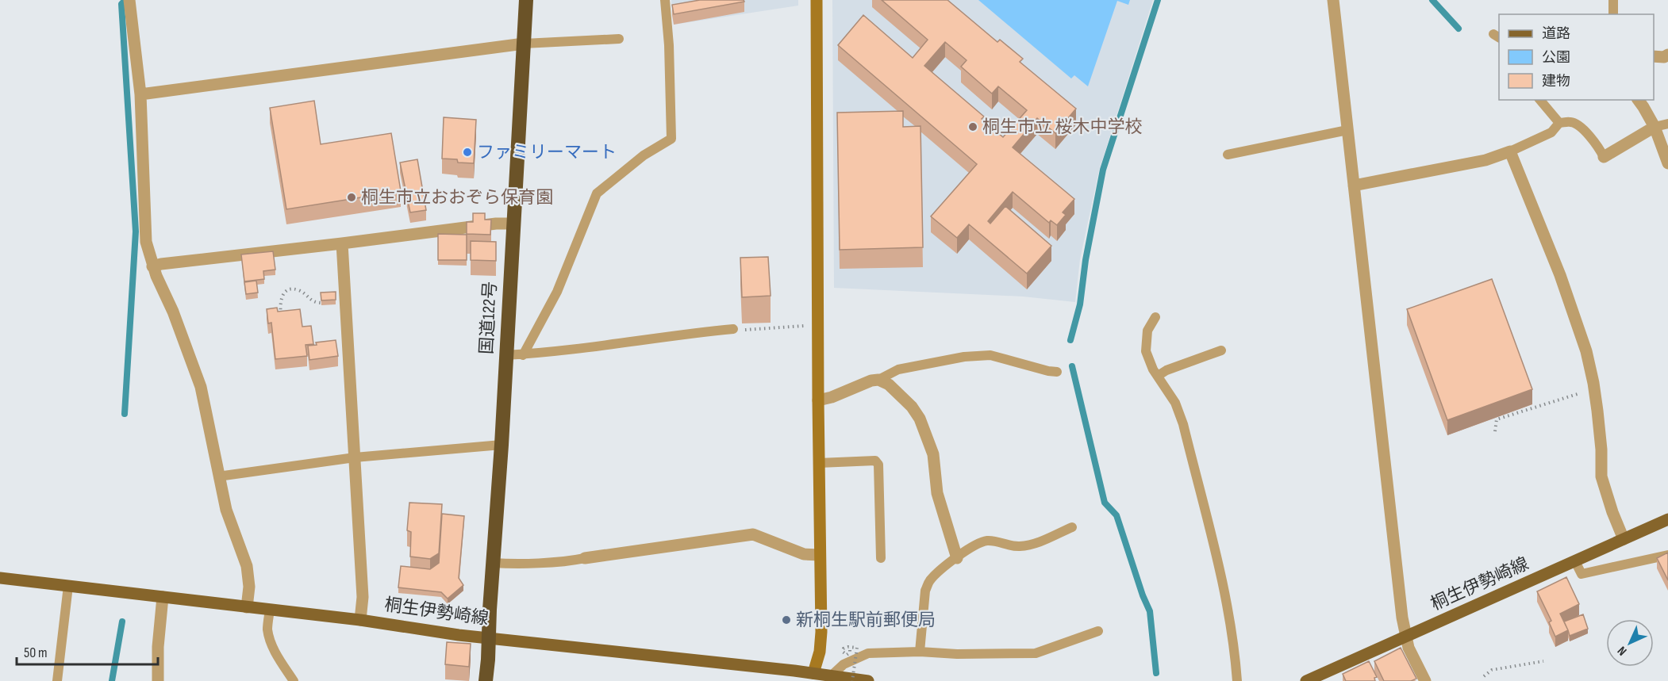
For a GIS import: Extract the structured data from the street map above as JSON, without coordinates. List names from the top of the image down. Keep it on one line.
{"streets":{"highway":["国道122号"],"main road":["桐生伊勢崎線"]},"crossings":[["国道122号","桐生伊勢崎線"]],"places":["桐生市立 桜木中学校","ファミリーマート","桐生市立おおぞら保育園","新桐生駅前郵便局"],"legend":["道路","公園","建物"],"scale_bar":"50 m","north":"bottom left"}
